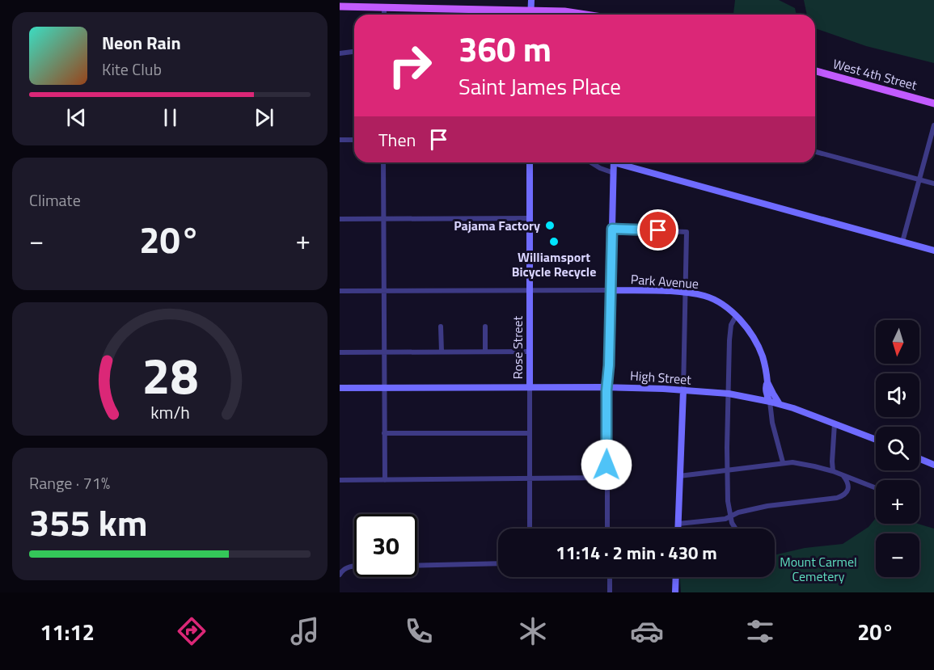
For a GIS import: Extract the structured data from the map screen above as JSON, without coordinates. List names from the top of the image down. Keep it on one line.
{"streets":{"main road":["West 4th Street"],"street":["Park Avenue","Rose Street","High Street"]},"crossings":[["Park Avenue","Rose Street"],["Park Avenue","High Street"],["Rose Street","High Street"]],"parks":["Mount Carmel Cemetery"],"places":["Pajama Factory","Williamsport Bicycle Recycle"],"north":"bottom","page":{"turn":["360 m","Saint James Place"],"song":["Neon Rain","Kite Club"],"then":"Then","tile":["Climate",["Range · 71%","355 km"]],"heat":["−","20°","+"],"map_buttons":["+","−"],"limit":"30","trip":"11:14 · 2 min · 430 m","tabs":["11:12","20°"],"gauge":["28","km/h"]}}
